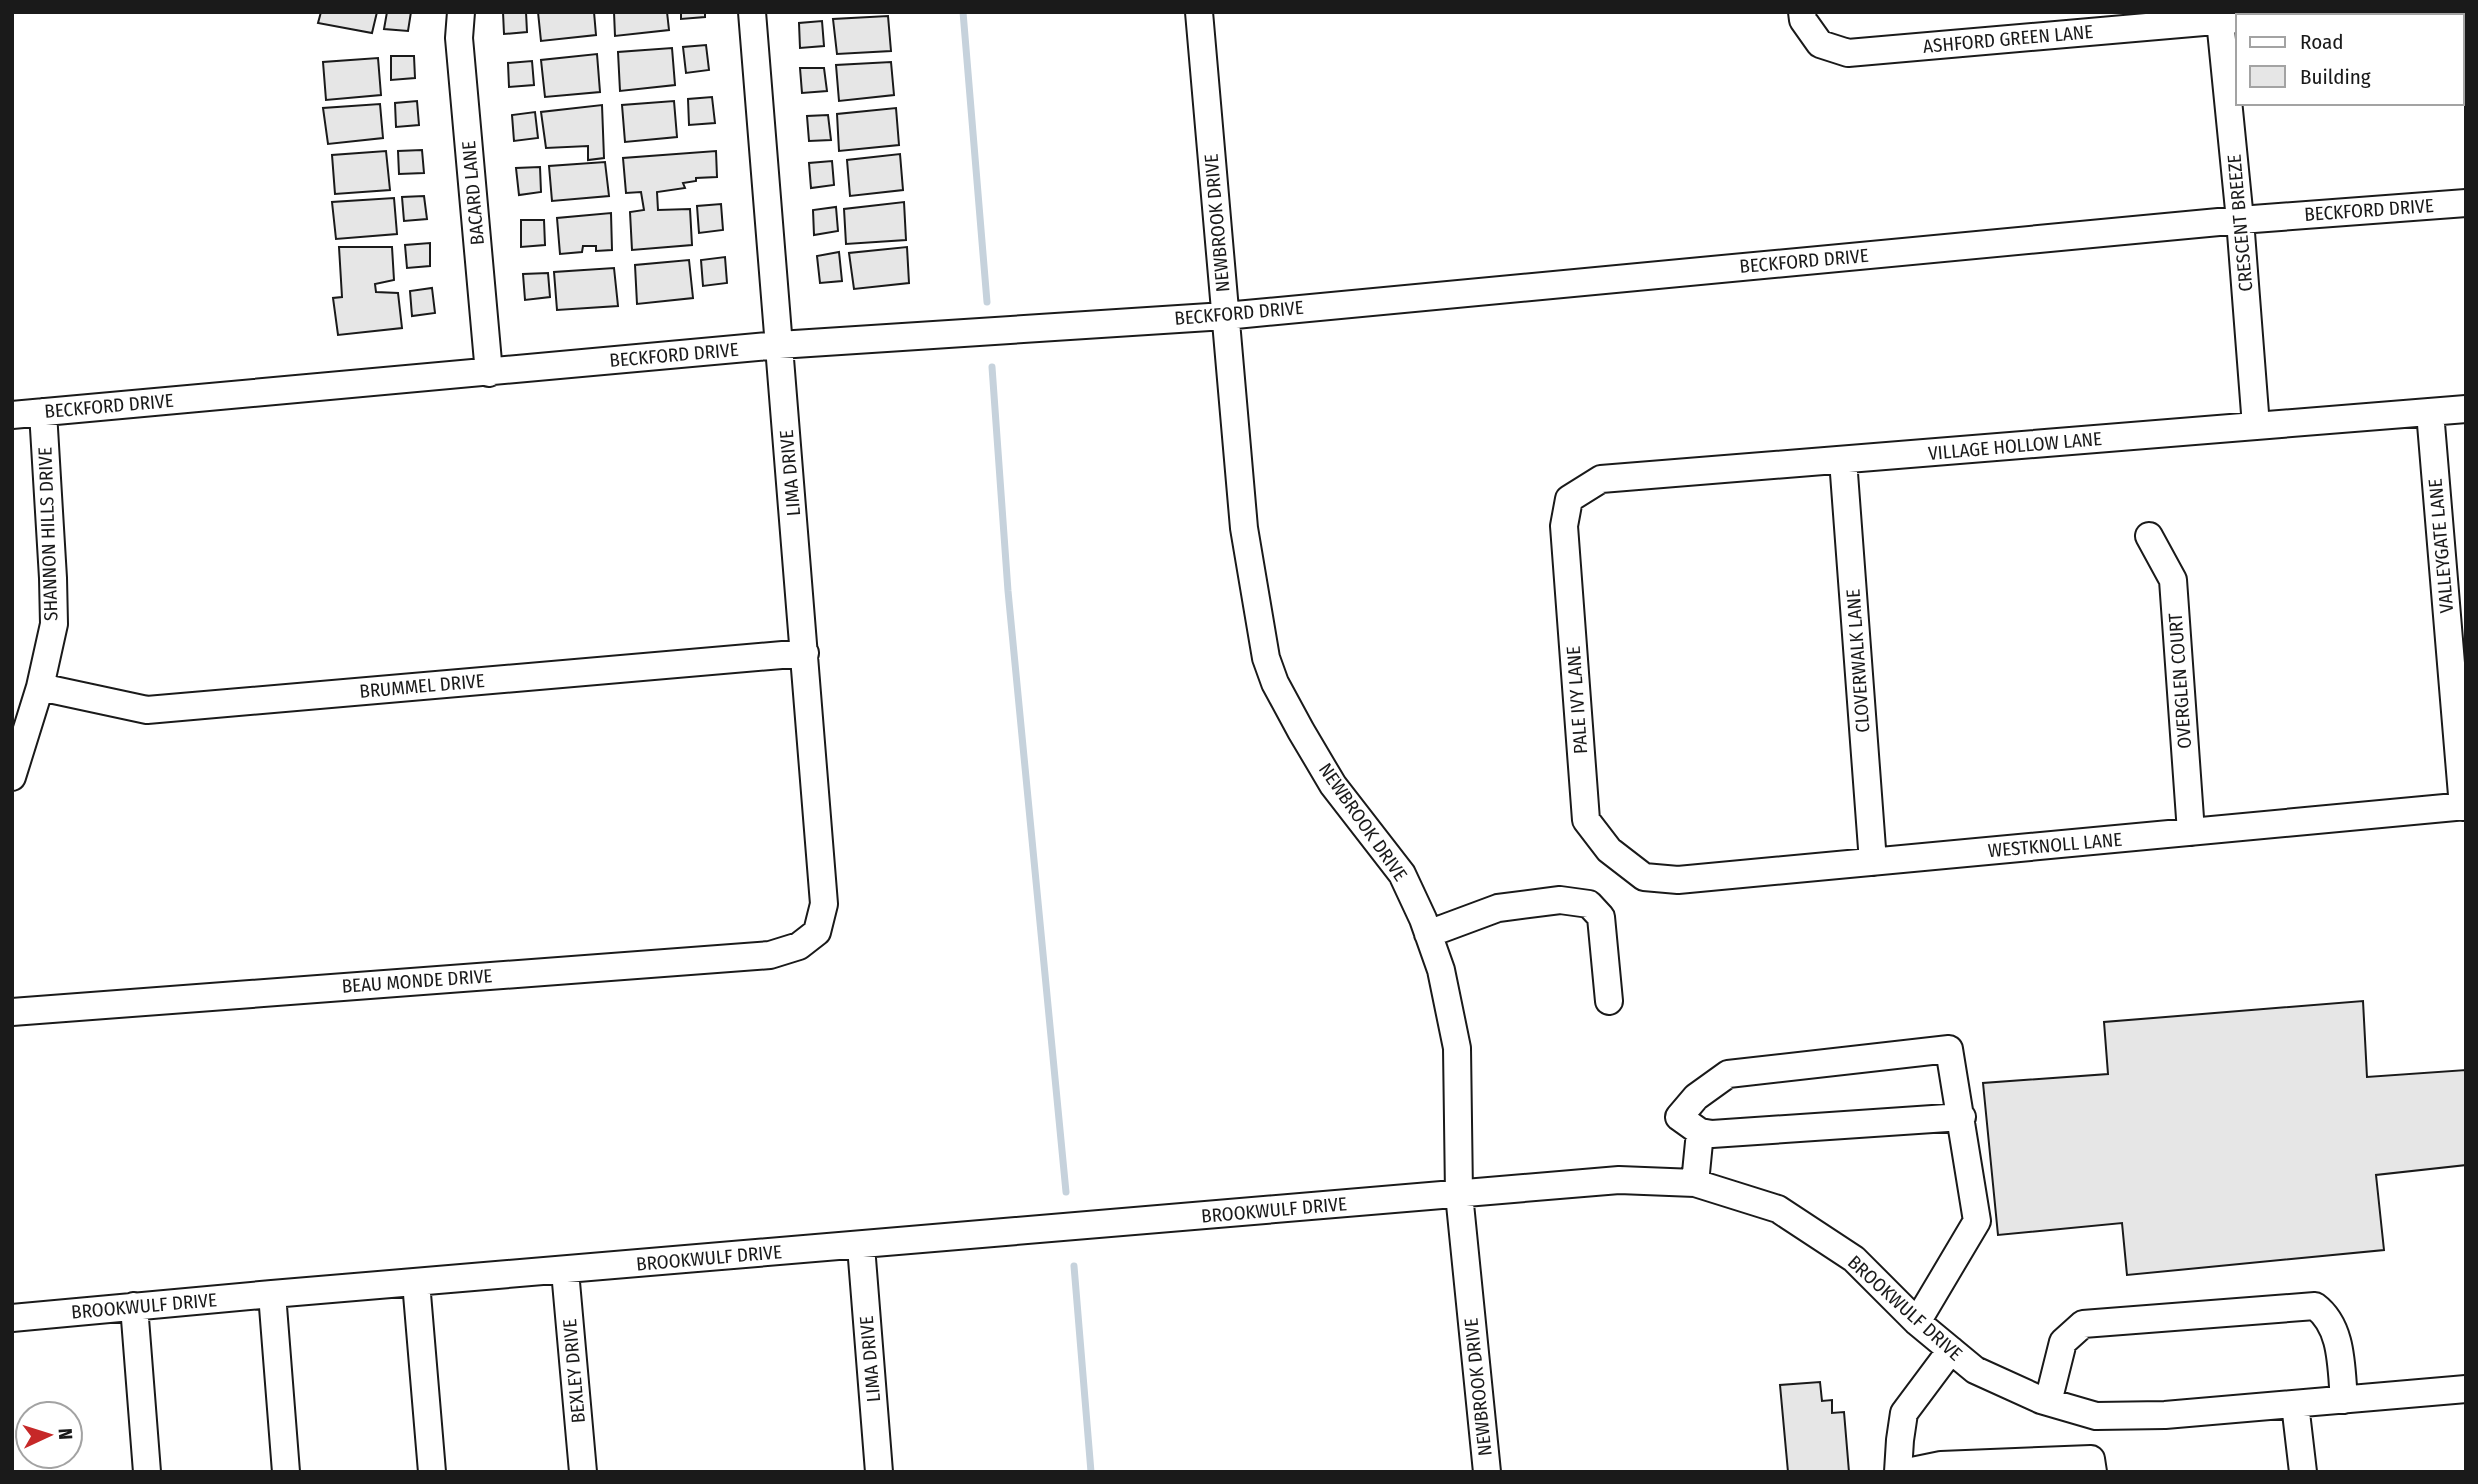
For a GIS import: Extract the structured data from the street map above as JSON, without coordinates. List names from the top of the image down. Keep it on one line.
{"streets":{"street":["ASHFORD GREEN LANE","BACARD LANE","BECKFORD DRIVE","NEWBROOK DRIVE","CRESCENT BREEZE","VILLAGE HOLLOW LANE","LIMA DRIVE","SHANNON HILLS DRIVE","VALLEYGATE LANE","CLOVERWALK LANE","OVERGLEN COURT","BRUMMEL DRIVE","PALE IVY LANE","WESTKNOLL LANE","BEAU MONDE DRIVE","BROOKWULF DRIVE","BEXLEY DRIVE"]},"crossings":[["ASHFORD GREEN LANE","CRESCENT BREEZE"],["BACARD LANE","BECKFORD DRIVE"],["BECKFORD DRIVE","NEWBROOK DRIVE"],["BECKFORD DRIVE","CRESCENT BREEZE"],["BECKFORD DRIVE","LIMA DRIVE"],["BECKFORD DRIVE","SHANNON HILLS DRIVE"],["NEWBROOK DRIVE","BROOKWULF DRIVE"],["CRESCENT BREEZE","VILLAGE HOLLOW LANE"],["VILLAGE HOLLOW LANE","VALLEYGATE LANE"],["VILLAGE HOLLOW LANE","CLOVERWALK LANE"],["VILLAGE HOLLOW LANE","PALE IVY LANE"],["LIMA DRIVE","BRUMMEL DRIVE"],["LIMA DRIVE","BEAU MONDE DRIVE"],["LIMA DRIVE","BROOKWULF DRIVE"],["SHANNON HILLS DRIVE","BRUMMEL DRIVE"],["VALLEYGATE LANE","WESTKNOLL LANE"],["CLOVERWALK LANE","WESTKNOLL LANE"],["OVERGLEN COURT","WESTKNOLL LANE"],["PALE IVY LANE","WESTKNOLL LANE"],["BROOKWULF DRIVE","BEXLEY DRIVE"]],"legend":["Road","Building"],"north":"right"}
